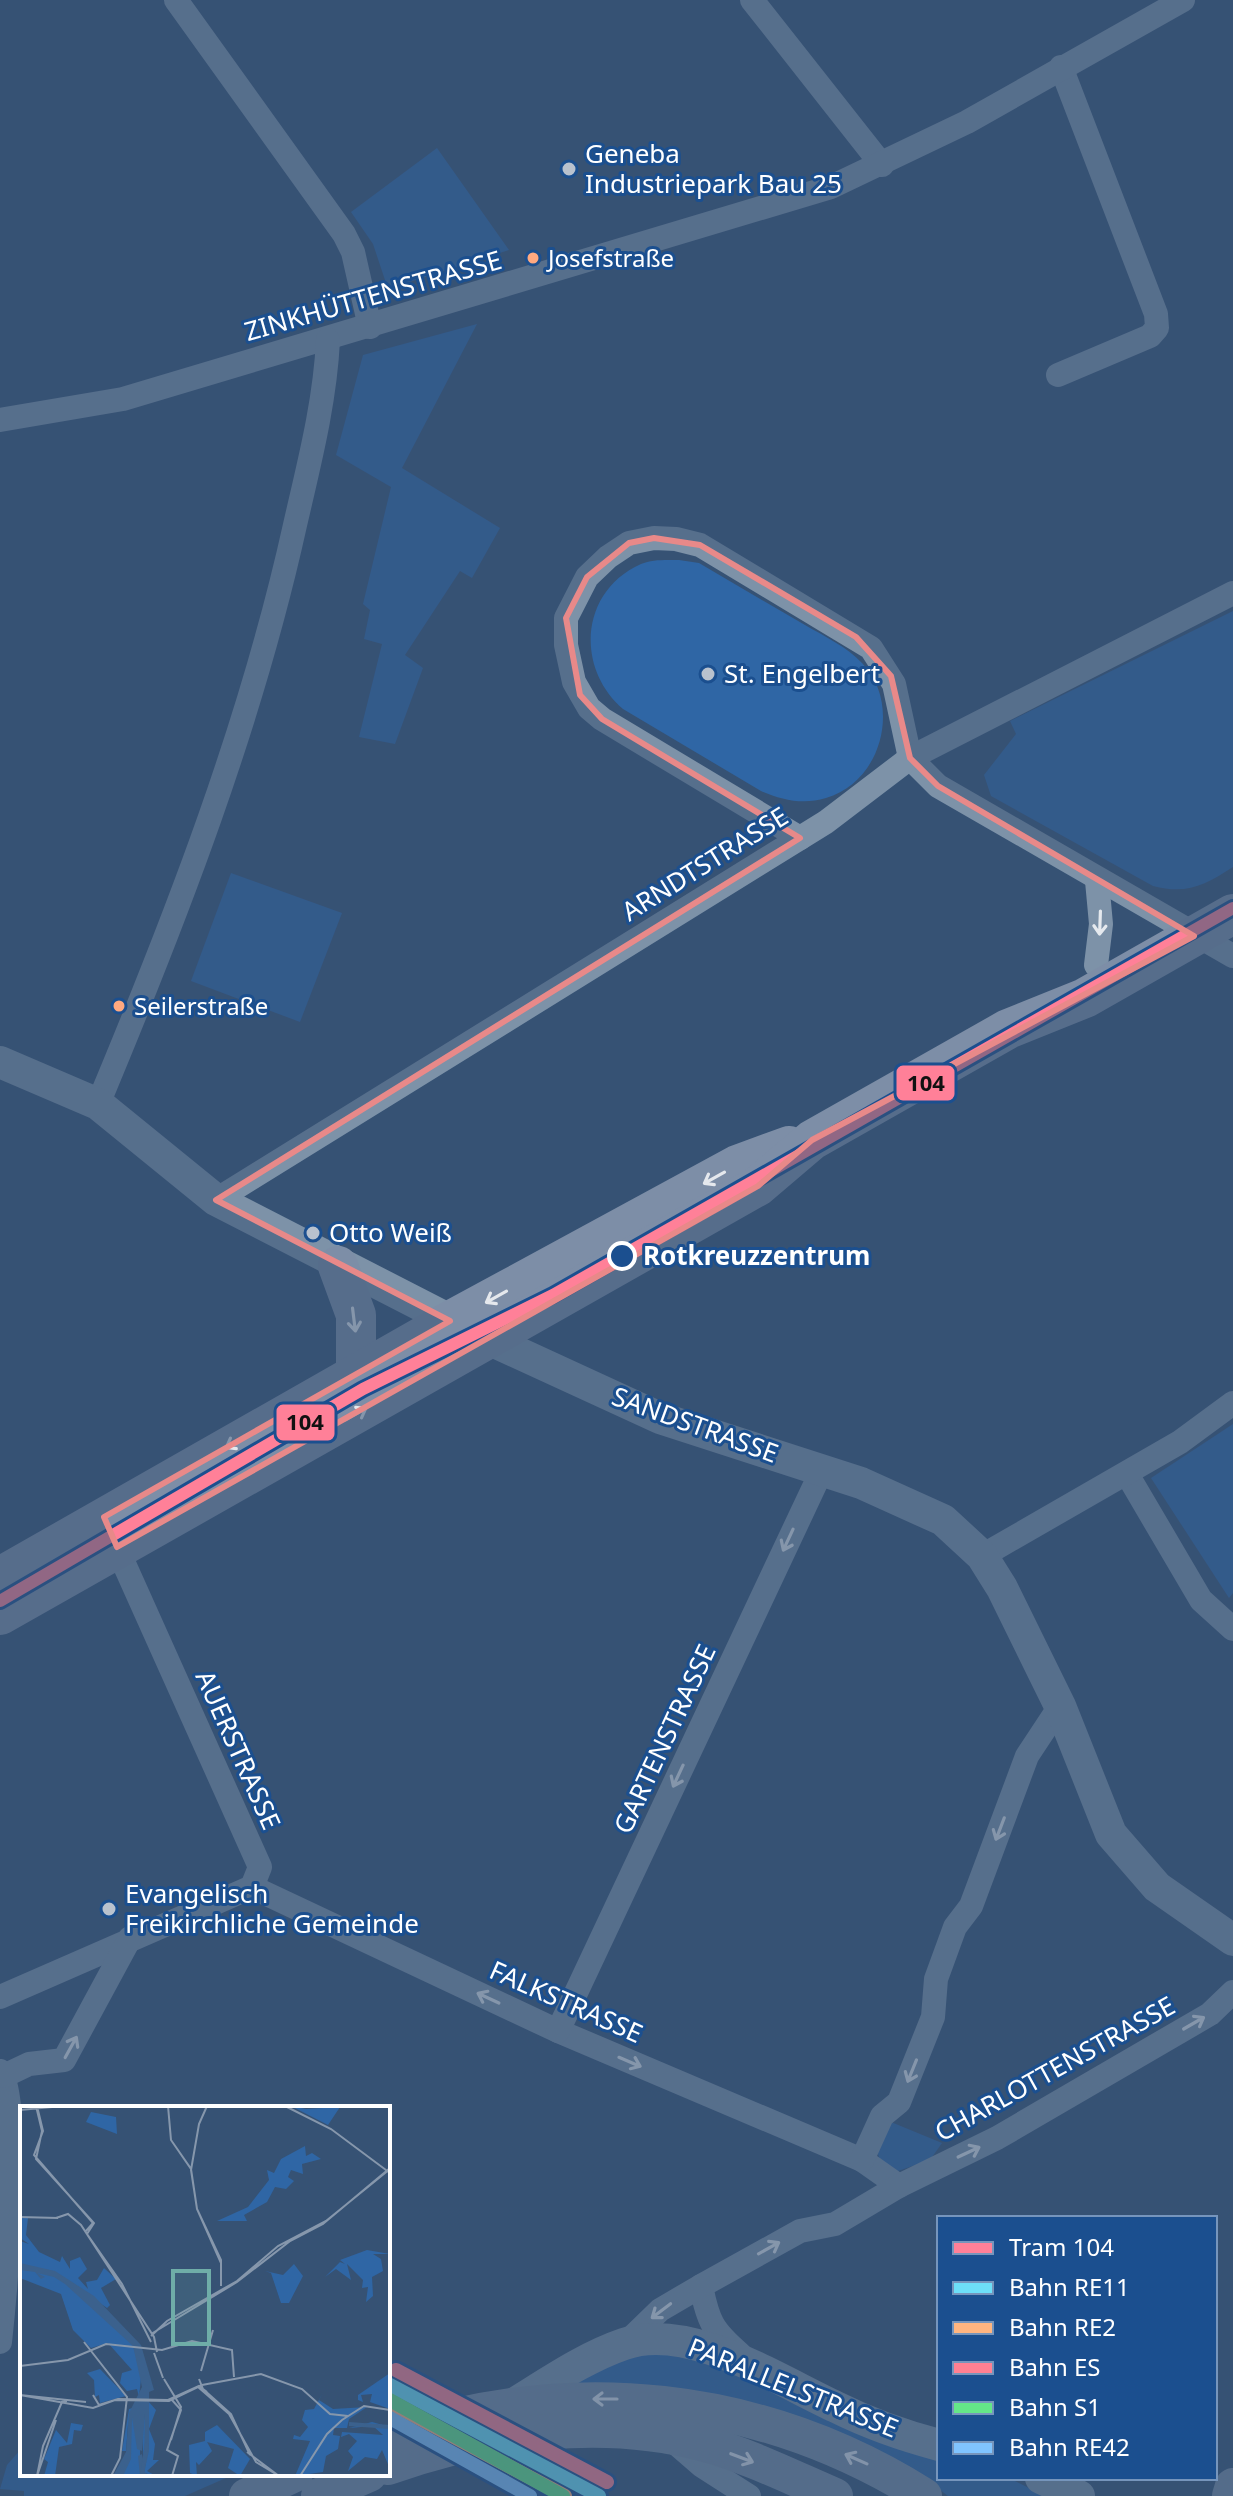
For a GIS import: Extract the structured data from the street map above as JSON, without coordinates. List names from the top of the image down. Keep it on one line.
{"streets":{"street":["ZINKHÜTTENSTRASSE","ARNDTSTRASSE","SANDSTRASSE","GARTENSTRASSE","AUERSTRASSE","FALKSTRASSE","CHARLOTTENSTRASSE","PARALLELSTRASSE"]},"crossings":[["ARNDTSTRASSE","SANDSTRASSE"],["SANDSTRASSE","GARTENSTRASSE"],["GARTENSTRASSE","FALKSTRASSE"],["AUERSTRASSE","FALKSTRASSE"],["CHARLOTTENSTRASSE","PARALLELSTRASSE"]],"one_way":["GARTENSTRASSE"],"places":["Geneba Industriepark Bau 25","Josefstraße","St. Engelbert","Seilerstraße","Otto Weiß","Rotkreuzzentrum","Evangelisch Freikirchliche Gemeinde"],"lines":["tram line 104","rail line ES","rail line RE11","rail line S1","rail line RE2","rail line RE42"],"legend":["Tram 104","Bahn RE11","Bahn RE2","Bahn ES","Bahn S1","Bahn RE42"]}
